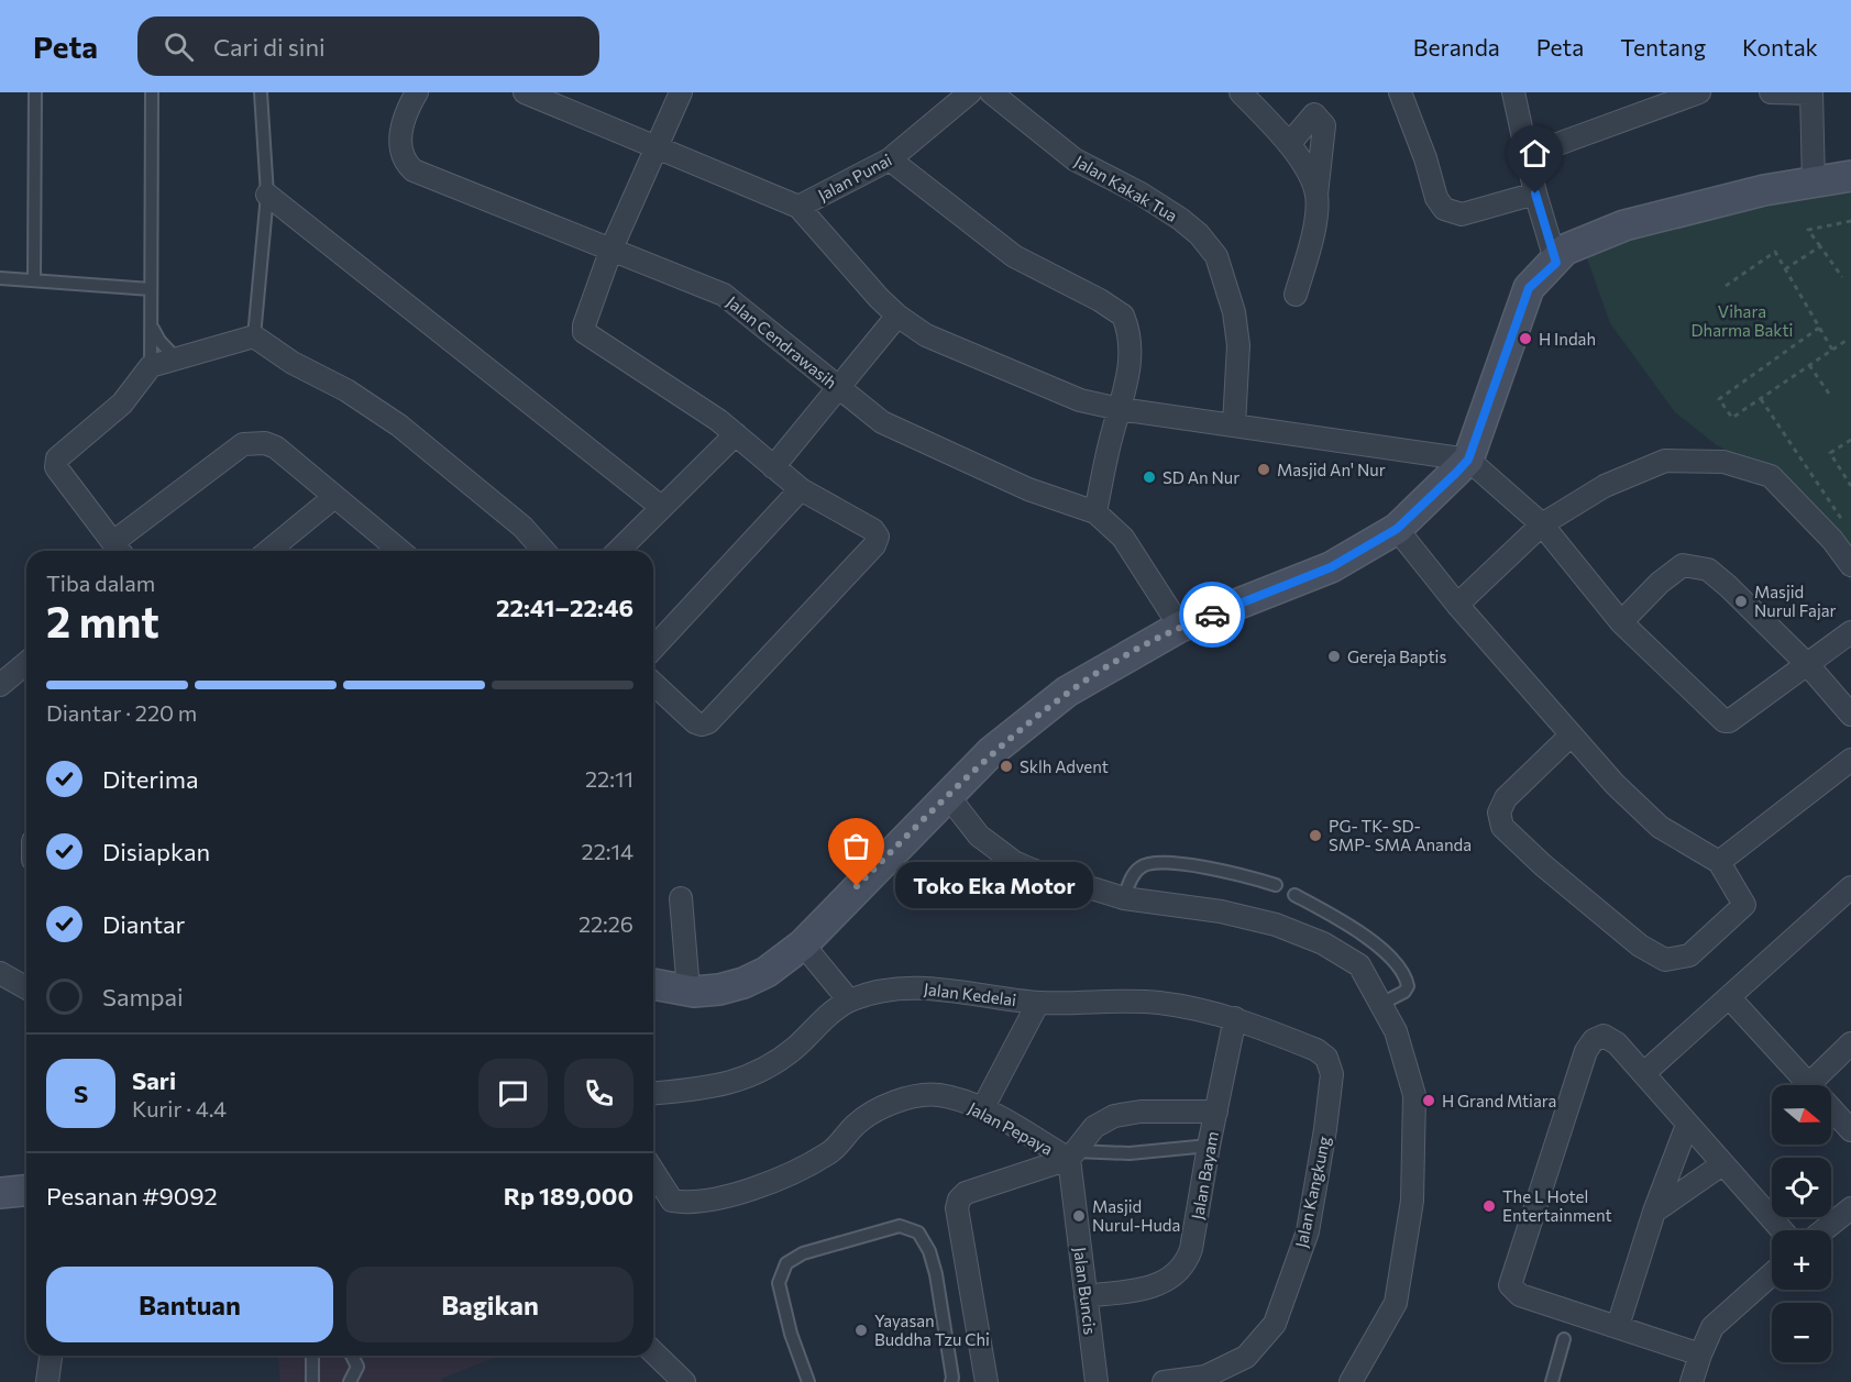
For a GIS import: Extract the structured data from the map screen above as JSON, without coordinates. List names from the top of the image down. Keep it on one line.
{"streets":{"street":["Jalan Punai","Jalan Kakak Tua","Jalan Cendrawasih","Jalan Kedelai","Jalan Pepaya","Jalan Bayam","Jalan Kangkung","Jalan Buncis"]},"crossings":[["Jalan Kedelai","Jalan Bayam"],["Jalan Kedelai","Jalan Kangkung"],["Jalan Pepaya","Jalan Buncis"],["Jalan Bayam","Jalan Buncis"]],"parks":["Vihara Dharma Bakti"],"places":["H Indah","Masjid An' Nur","SD An Nur","Masjid Nurul Fajar","Gereja Baptis","Sklh Advent","PG- TK- SD- SMP- SMA Ananda","Toko Eka Motor","H Grand Mtiara","The L Hotel Entertainment","Masjid Nurul-Huda","Yayasan Buddha Tzu Chi"],"north":"right","page":{"header":"Peta","search":"Cari di sini","nav":["Beranda","Peta","Tentang","Kontak"],"heading":["2 mnt","Tiba dalam","22:41–22:46"],"panel":["Sari","Kurir · 4.4","Pesanan #9092","Rp 189,000"],"bar":"Diantar · 220 m","list":[["Diterima","22:11"],["Disiapkan","22:14"],["Diantar","22:26"],"Sampai"],"bubble":"Toko Eka Motor","round":"S","map_buttons":["+","−"],"buttons":["Bantuan","Bagikan"]}}
